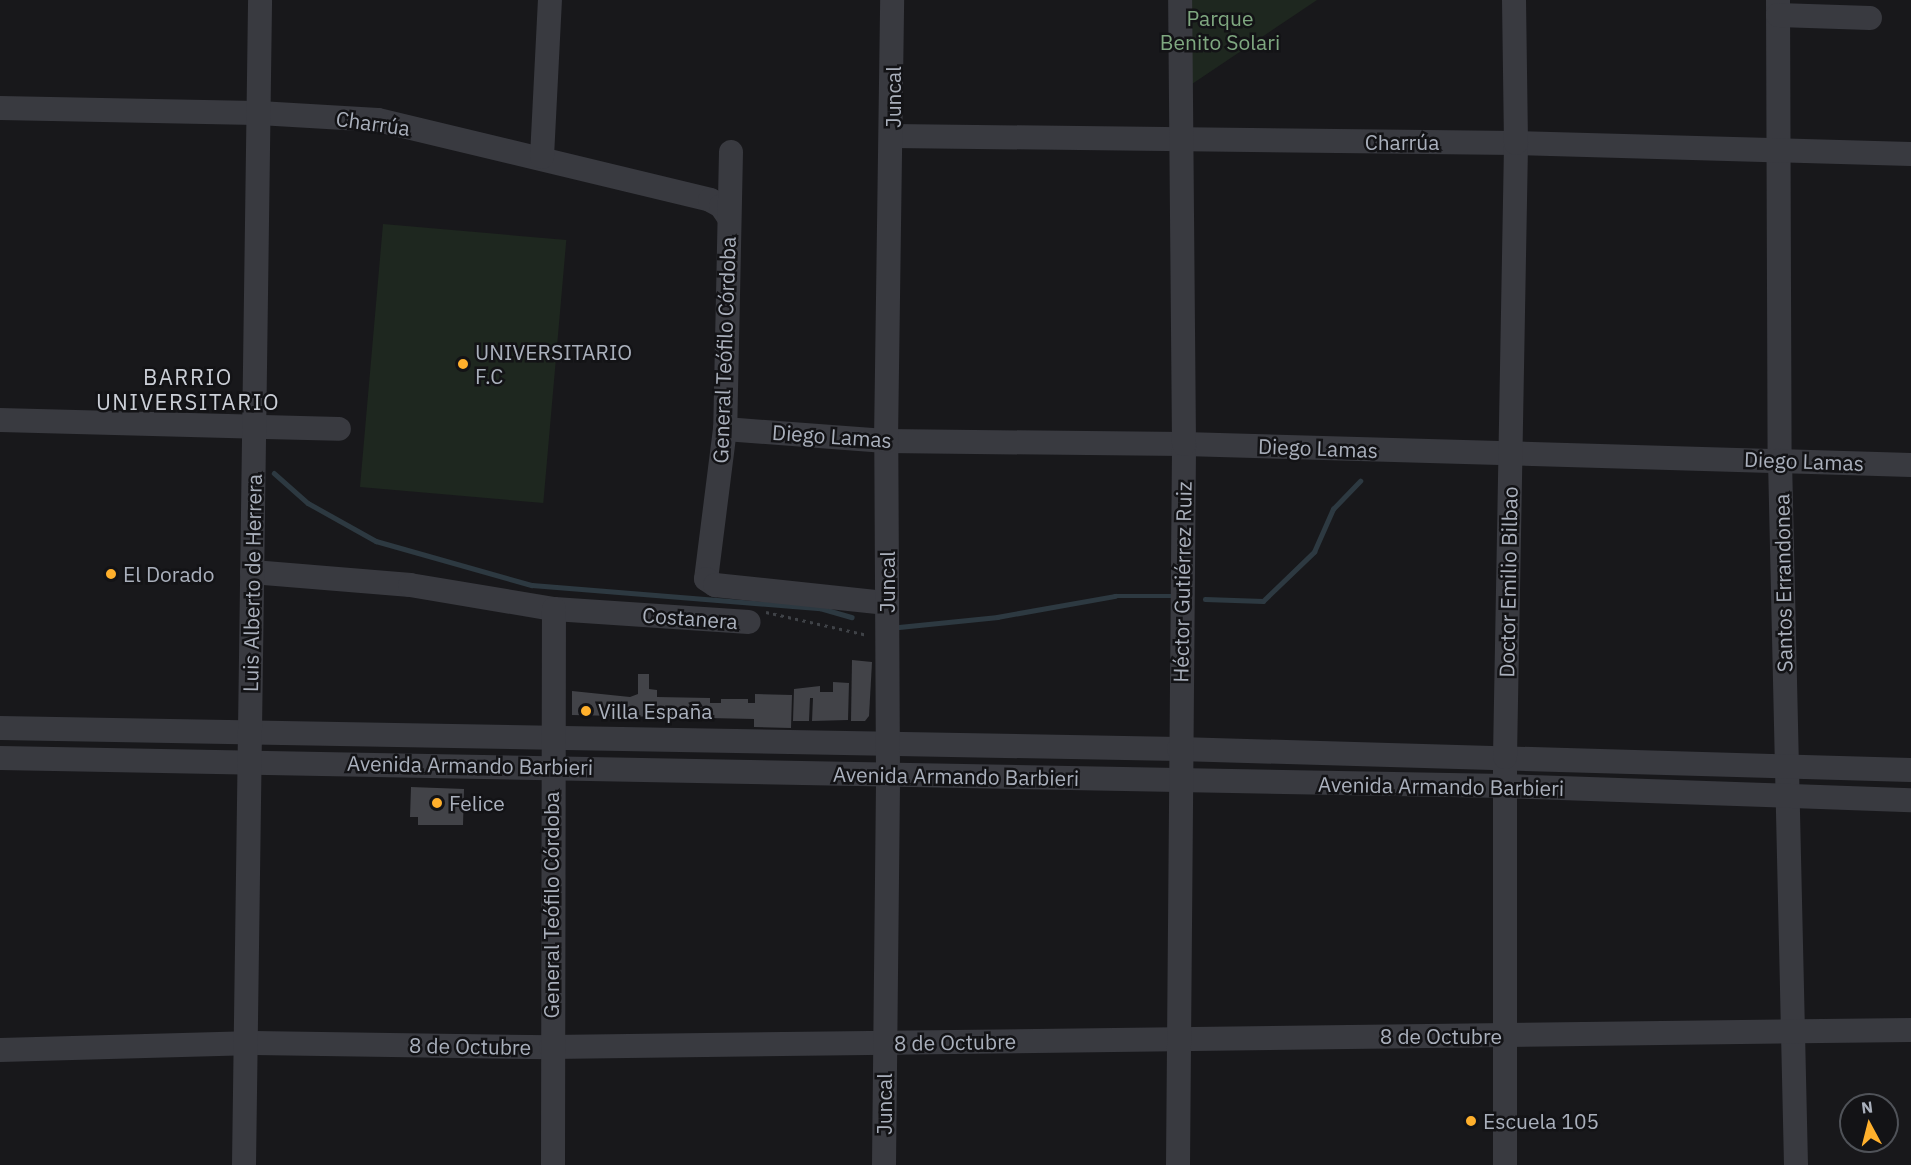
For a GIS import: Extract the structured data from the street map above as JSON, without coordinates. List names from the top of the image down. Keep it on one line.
{"streets":{"street":["Juncal","Charrúa","General Teófilo Córdoba","Diego Lamas","Héctor Gutiérrez Ruiz","Doctor Emilio Bilbao","Luis Alberto de Herrera","Santos Errandonea","Costanera","Avenida Armando Barbieri","8 de Octubre"]},"crossings":[["Juncal","Charrúa"],["Juncal","General Teófilo Córdoba"],["Juncal","Diego Lamas"],["Juncal","Costanera"],["Juncal","Avenida Armando Barbieri"],["Juncal","8 de Octubre"],["Charrúa","General Teófilo Córdoba"],["Charrúa","Héctor Gutiérrez Ruiz"],["Charrúa","Doctor Emilio Bilbao"],["Charrúa","Luis Alberto de Herrera"],["Charrúa","Santos Errandonea"],["General Teófilo Córdoba","Diego Lamas"],["General Teófilo Córdoba","Costanera"],["General Teófilo Córdoba","Avenida Armando Barbieri"],["General Teófilo Córdoba","8 de Octubre"],["Diego Lamas","Héctor Gutiérrez Ruiz"],["Diego Lamas","Doctor Emilio Bilbao"],["Diego Lamas","Santos Errandonea"],["Héctor Gutiérrez Ruiz","Avenida Armando Barbieri"],["Héctor Gutiérrez Ruiz","8 de Octubre"],["Doctor Emilio Bilbao","Avenida Armando Barbieri"],["Doctor Emilio Bilbao","8 de Octubre"],["Luis Alberto de Herrera","Costanera"],["Luis Alberto de Herrera","Avenida Armando Barbieri"],["Luis Alberto de Herrera","8 de Octubre"],["Santos Errandonea","Avenida Armando Barbieri"],["Santos Errandonea","8 de Octubre"]],"districts":["BARRIO UNIVERSITARIO"],"parks":["Parque Benito Solari"],"places":["UNIVERSITARIO F.C","El Dorado","Villa España","Felice","Escuela 105"],"north":"top"}
